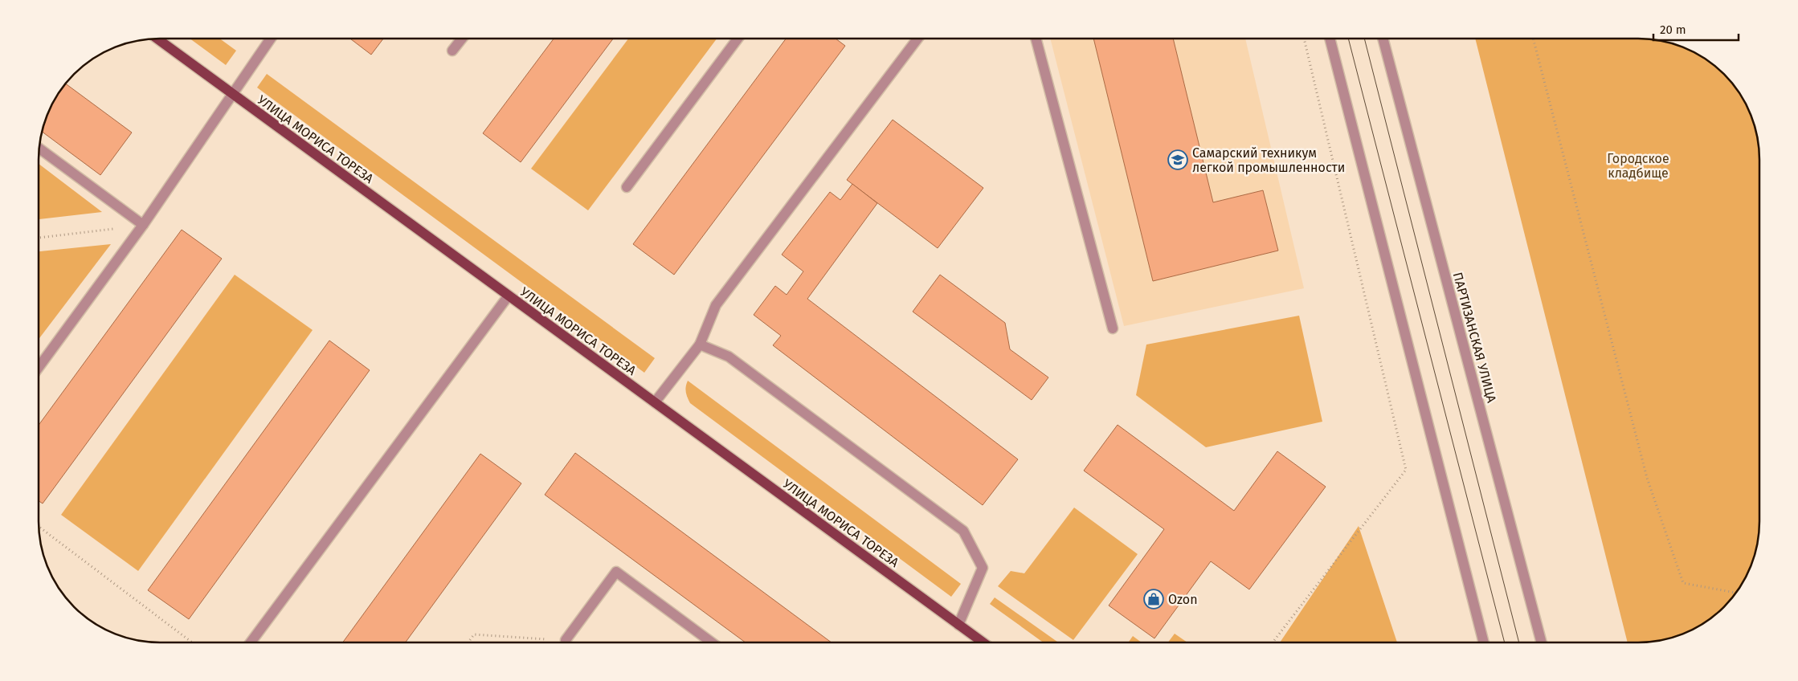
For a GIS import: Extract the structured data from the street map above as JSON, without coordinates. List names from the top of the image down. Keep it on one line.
{"streets":{"main road":["УЛИЦА МОРИСА ТОРЕЗА"],"street":["ПАРТИЗАНСКАЯ УЛИЦА"]},"parks":["Городское кладбище"],"places":{"school or university":["Самарский техникум легкой промышленности"],"shop":["Ozon"]},"scale_bar":"20 m"}
